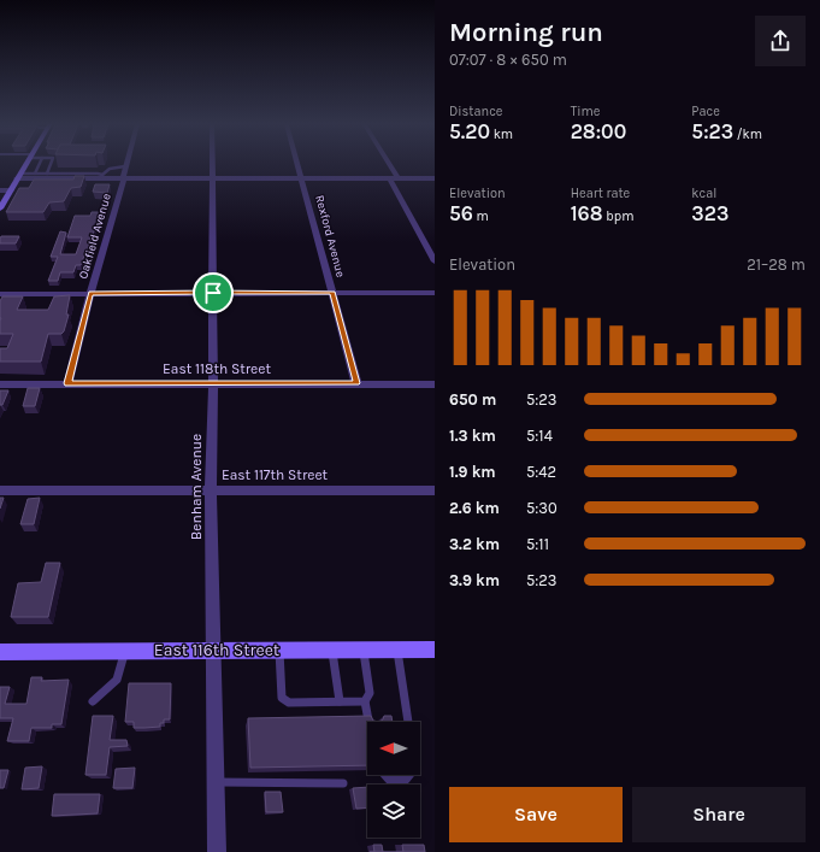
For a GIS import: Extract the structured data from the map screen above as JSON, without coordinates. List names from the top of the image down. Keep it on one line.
{"streets":{"main road":["East 116th Street"],"street":["Oakfield Avenue","Rexford Avenue","East 118th Street","East 117th Street","Benham Avenue"]},"crossings":[["Oakfield Avenue","East 118th Street"],["Rexford Avenue","East 118th Street"],["East 118th Street","Benham Avenue"],["East 117th Street","Benham Avenue"],["Benham Avenue","East 116th Street"]],"north":"left","page":{"heading":["Morning run","07:07 · 8 × 650 m"],"stats":[["Distance","5.20 km"],["Time","28:00"],["Pace","5:23 /km"],["Elevation","56 m"],["Heart rate","168 bpm"],["kcal","323"]],"chart":["Elevation","21–28 m"],"list":[{"name":"650 m","note":"5:23"},{"name":"1.3 km","note":"5:14"},{"name":"1.9 km","note":"5:42"},{"name":"2.6 km","note":"5:30"},{"name":"3.2 km","note":"5:11"},{"name":"3.9 km","note":"5:23"}],"buttons":["Save","Share"]}}
